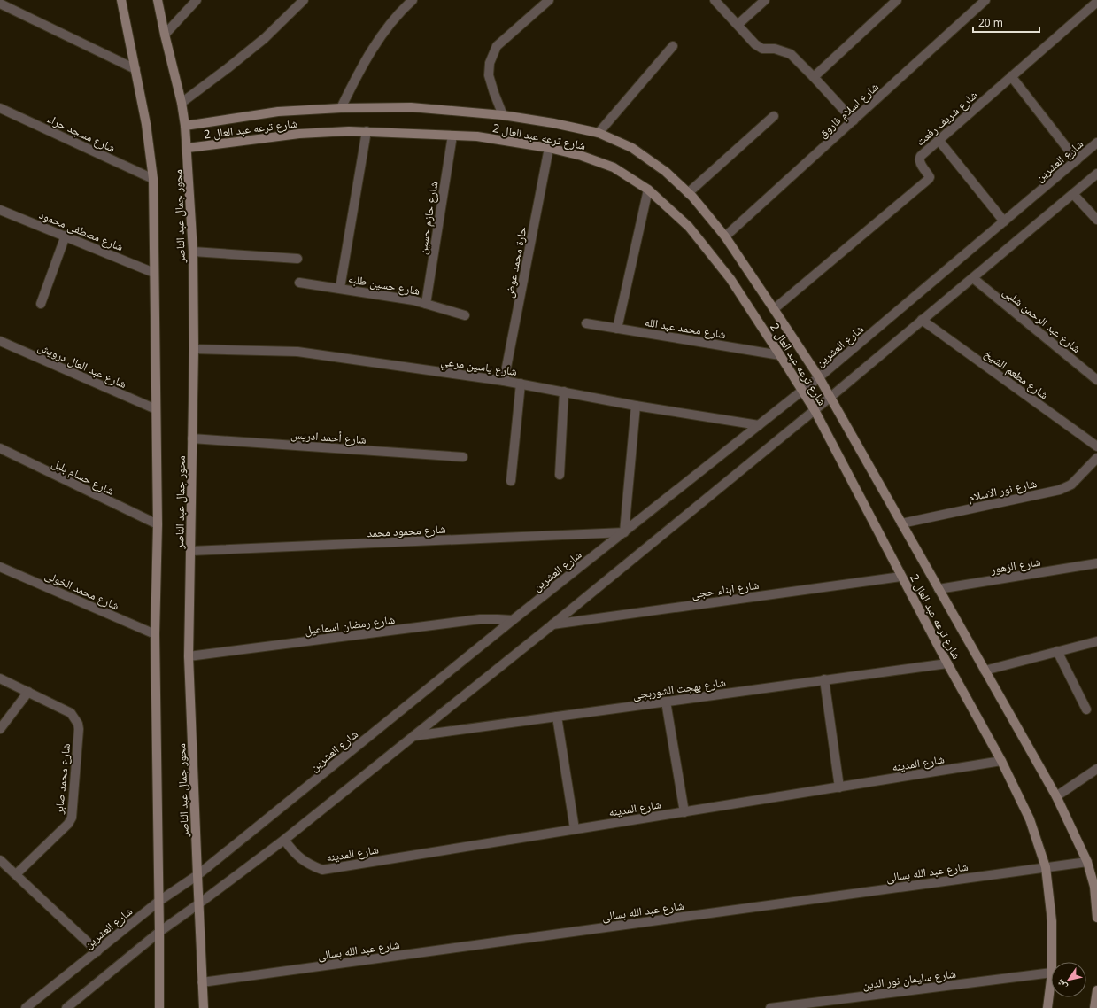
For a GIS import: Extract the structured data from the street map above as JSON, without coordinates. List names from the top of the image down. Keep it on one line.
{"streets":{"street":["شارع اسلام فاروق","شارع شريف رفعت","شارع ترعه عبد العال 2","شارع مسجد حراء","شارع العشرين","محور جمال عبد الناصر","شارع حازم حسين","شارع مصطفى محمود","حارة محمد عوض","شارع حسين طلبه","شارع عبد الرحمن شلبى","شارع محمد عبد الله","شارع عبد العال درويش","شارع ياسين مرعي","شارع مطعم الشيخ","شارع أحمد ادريس","شارع حسام بلبل","شارع نور الاسلام","شارع محمود محمد","شارع الزهور","شارع ابناء حجى","شارع محمد الخولى","شارع رمضان اسماعيل","شارع بهجت الشوربجى","شارع المدينه","شارع محمد صابر","شارع عبد الله بسالى","شارع سليمان نور الدين"]},"crossings":[["شارع اسلام فاروق","شارع ترعه عبد العال 2"],["شارع شريف رفعت","شارع ترعه عبد العال 2"],["شارع ترعه عبد العال 2","شارع العشرين"],["شارع ترعه عبد العال 2","محور جمال عبد الناصر"],["شارع ترعه عبد العال 2","شارع حازم حسين"],["شارع ترعه عبد العال 2","حارة محمد عوض"],["شارع ترعه عبد العال 2","شارع محمد عبد الله"],["شارع ترعه عبد العال 2","شارع نور الاسلام"],["شارع ترعه عبد العال 2","شارع الزهور"],["شارع ترعه عبد العال 2","شارع ابناء حجى"],["شارع ترعه عبد العال 2","شارع بهجت الشوربجى"],["شارع ترعه عبد العال 2","شارع المدينه"],["شارع ترعه عبد العال 2","شارع عبد الله بسالى"],["شارع مسجد حراء","محور جمال عبد الناصر"],["شارع العشرين","محور جمال عبد الناصر"],["شارع العشرين","شارع ياسين مرعي"],["شارع العشرين","شارع محمود محمد"],["شارع العشرين","شارع رمضان اسماعيل"],["محور جمال عبد الناصر","شارع مصطفى محمود"],["محور جمال عبد الناصر","شارع عبد العال درويش"],["محور جمال عبد الناصر","شارع ياسين مرعي"],["محور جمال عبد الناصر","شارع أحمد ادريس"],["محور جمال عبد الناصر","شارع حسام بلبل"],["محور جمال عبد الناصر","شارع محمود محمد"],["محور جمال عبد الناصر","شارع محمد الخولى"],["محور جمال عبد الناصر","شارع رمضان اسماعيل"],["محور جمال عبد الناصر","شارع عبد الله بسالى"],["شارع حازم حسين","شارع حسين طلبه"],["حارة محمد عوض","شارع ياسين مرعي"]],"scale_bar":"20 m","north":"bottom left"}
